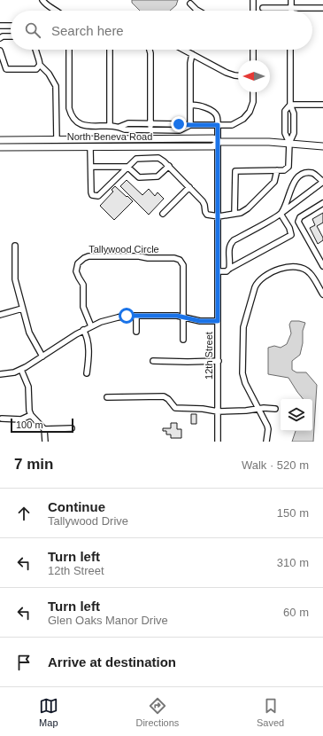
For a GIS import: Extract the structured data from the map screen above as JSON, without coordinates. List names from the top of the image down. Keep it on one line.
{"streets":{"main road":["North Beneva Road"],"street":["Tallywood Circle","12th Street"]},"crossings":[["North Beneva Road","12th Street"]],"scale_bar":"100 m","north":"left","page":{"search":"Search here","scale":"100 m","heading":["7 min","Walk · 520 m"],"list":[["Continue","Tallywood Drive","150 m"],["Turn left","12th Street","310 m"],["Turn left","Glen Oaks Manor Drive","60 m"],"Arrive at destination"],"nav":["Map","Directions","Saved"]}}
